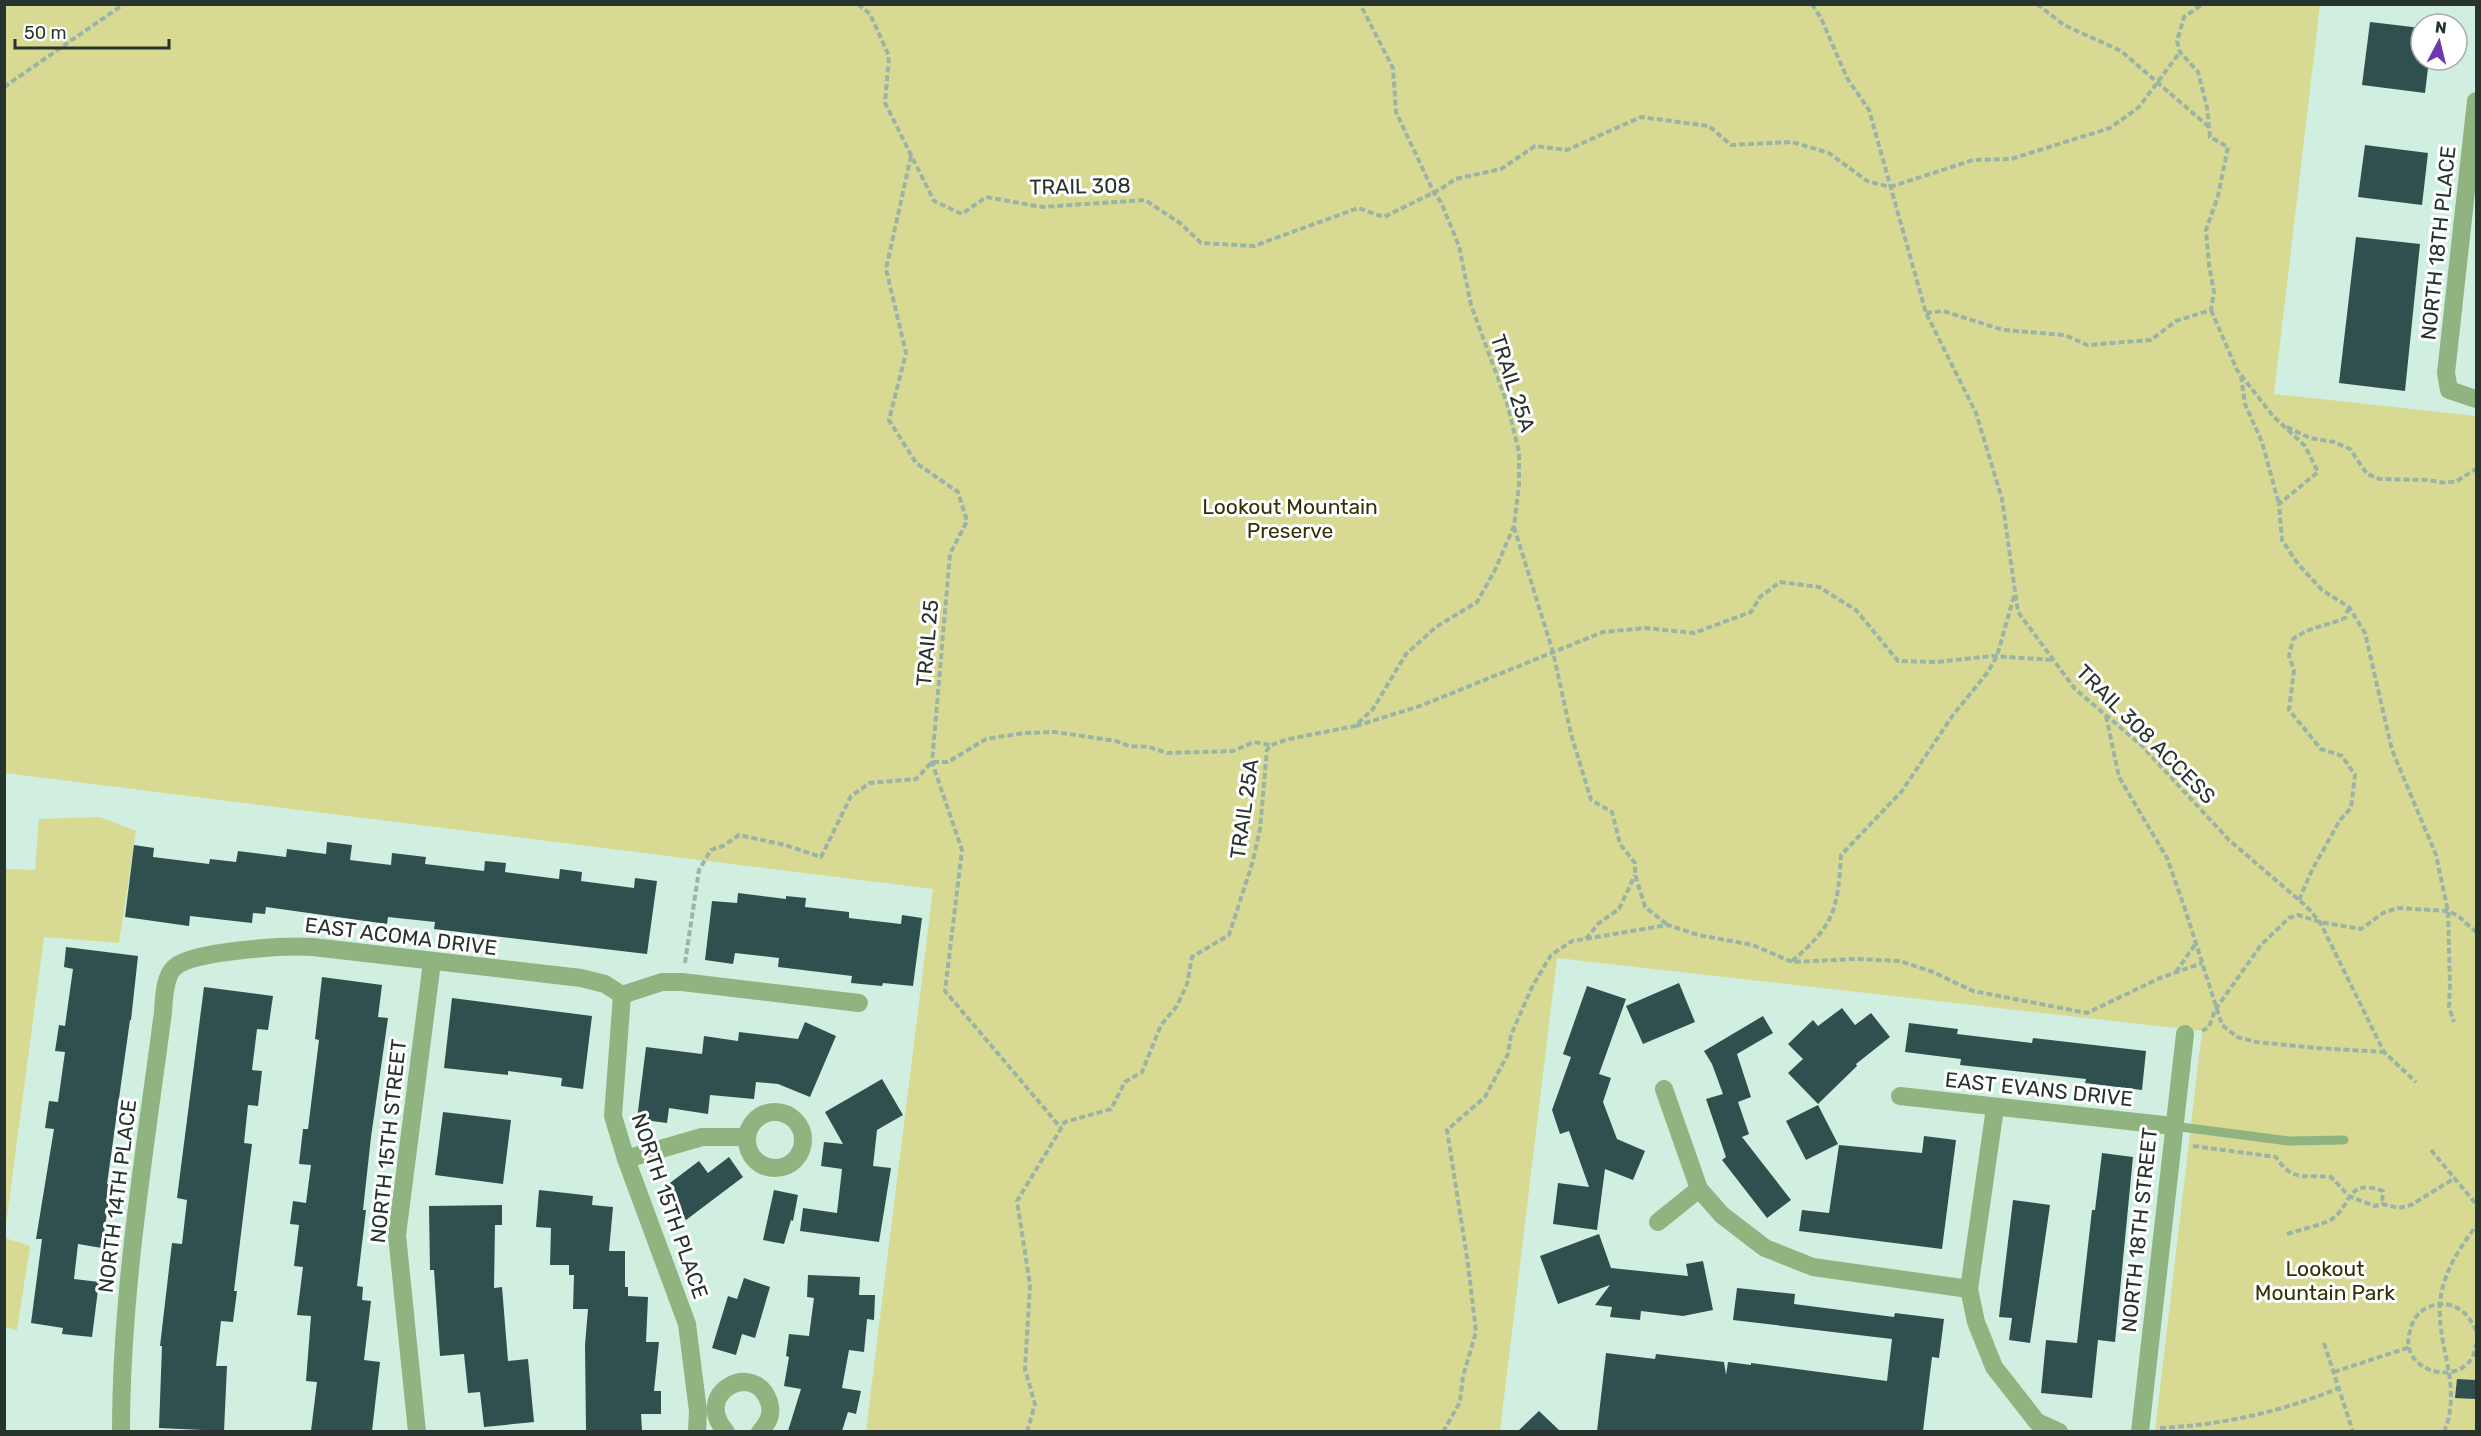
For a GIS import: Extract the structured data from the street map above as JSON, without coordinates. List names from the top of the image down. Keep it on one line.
{"streets":{"street":["NORTH 18TH PLACE","EAST ACOMA DRIVE","EAST EVANS DRIVE","NORTH 15TH STREET","NORTH 14TH PLACE","NORTH 15TH PLACE","NORTH 18TH STREET"],"path":["TRAIL 308","TRAIL 25A","TRAIL 25","TRAIL 308 ACCESS"]},"crossings":[["TRAIL 308","TRAIL 25A"],["TRAIL 308","TRAIL 25"],["TRAIL 308","TRAIL 308 ACCESS"],["TRAIL 25A","TRAIL 25"],["EAST ACOMA DRIVE","NORTH 15TH STREET"],["EAST ACOMA DRIVE","NORTH 14TH PLACE"],["EAST ACOMA DRIVE","NORTH 15TH PLACE"],["EAST EVANS DRIVE","NORTH 18TH STREET"]],"parks":["Lookout Mountain Preserve","Lookout Mountain Park"],"scale_bar":"50 m","north":"top"}
